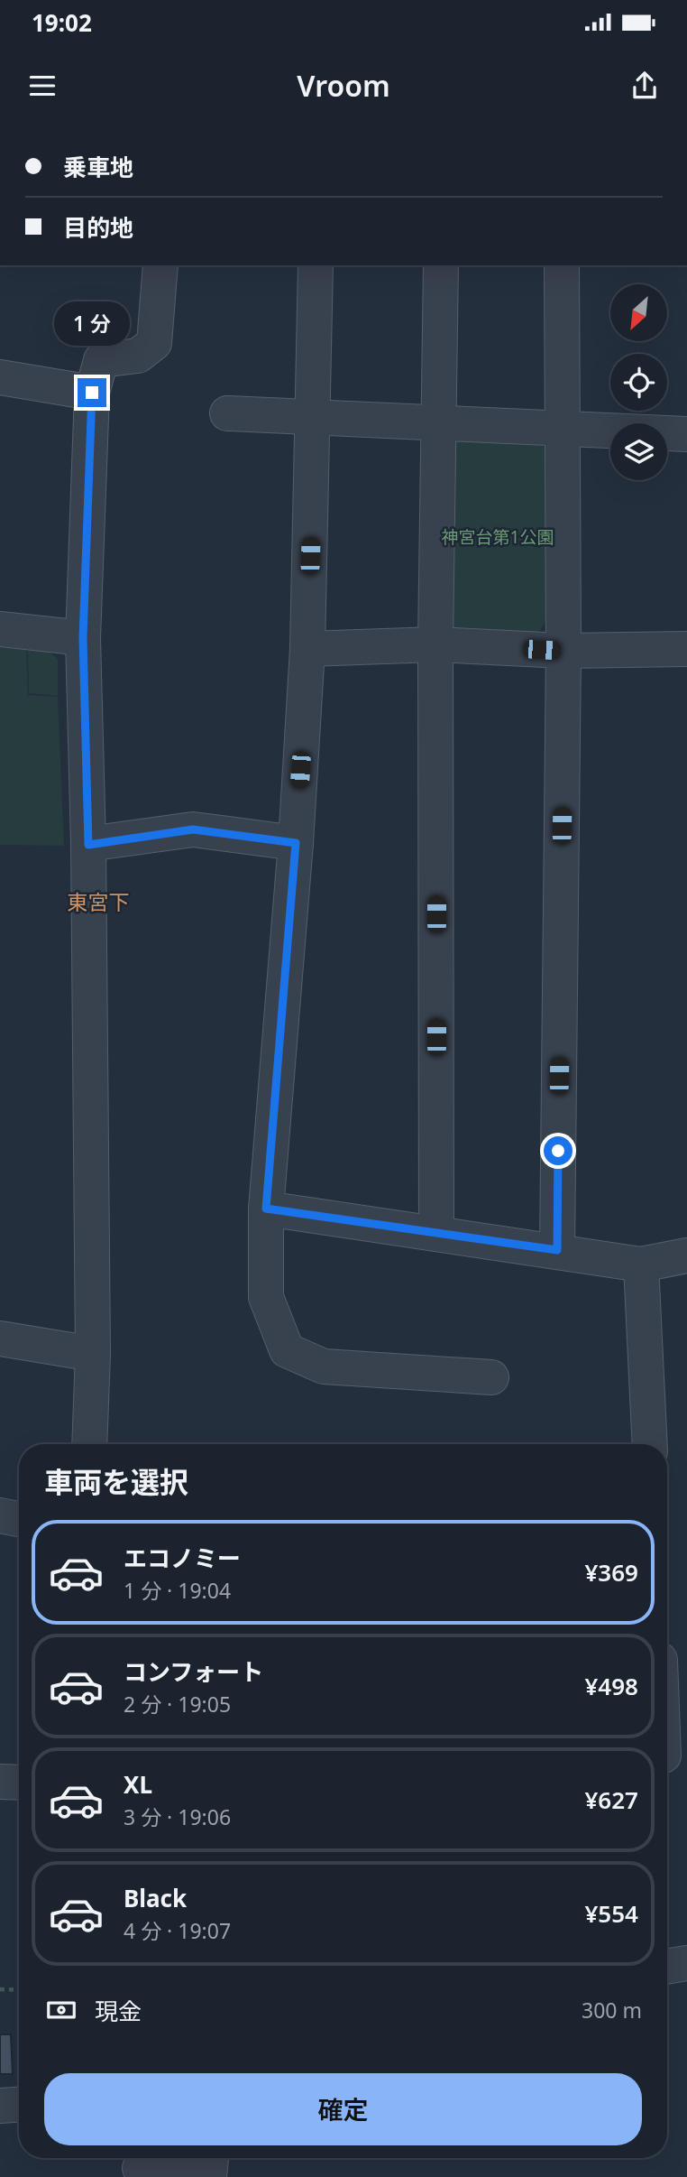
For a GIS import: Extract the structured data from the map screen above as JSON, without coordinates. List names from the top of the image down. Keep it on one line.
{"districts":["東宮下"],"parks":["神宮台第1公園"],"north":"bottom left","page":{"status":"19:02","header":"Vroom","banner":["乗車地","目的地"],"bubble":"1 分","heading":"車両を選択","list":[{"name":"エコノミー","note":"1 分 · 19:04","value":"¥369"},{"name":"コンフォート","note":"2 分 · 19:05","value":"¥498"},{"name":"XL","note":"3 分 · 19:06","value":"¥627"},{"name":"Black","note":"4 分 · 19:07","value":"¥554"}],"pay":["現金","300 m"],"buttons":"確定"}}
